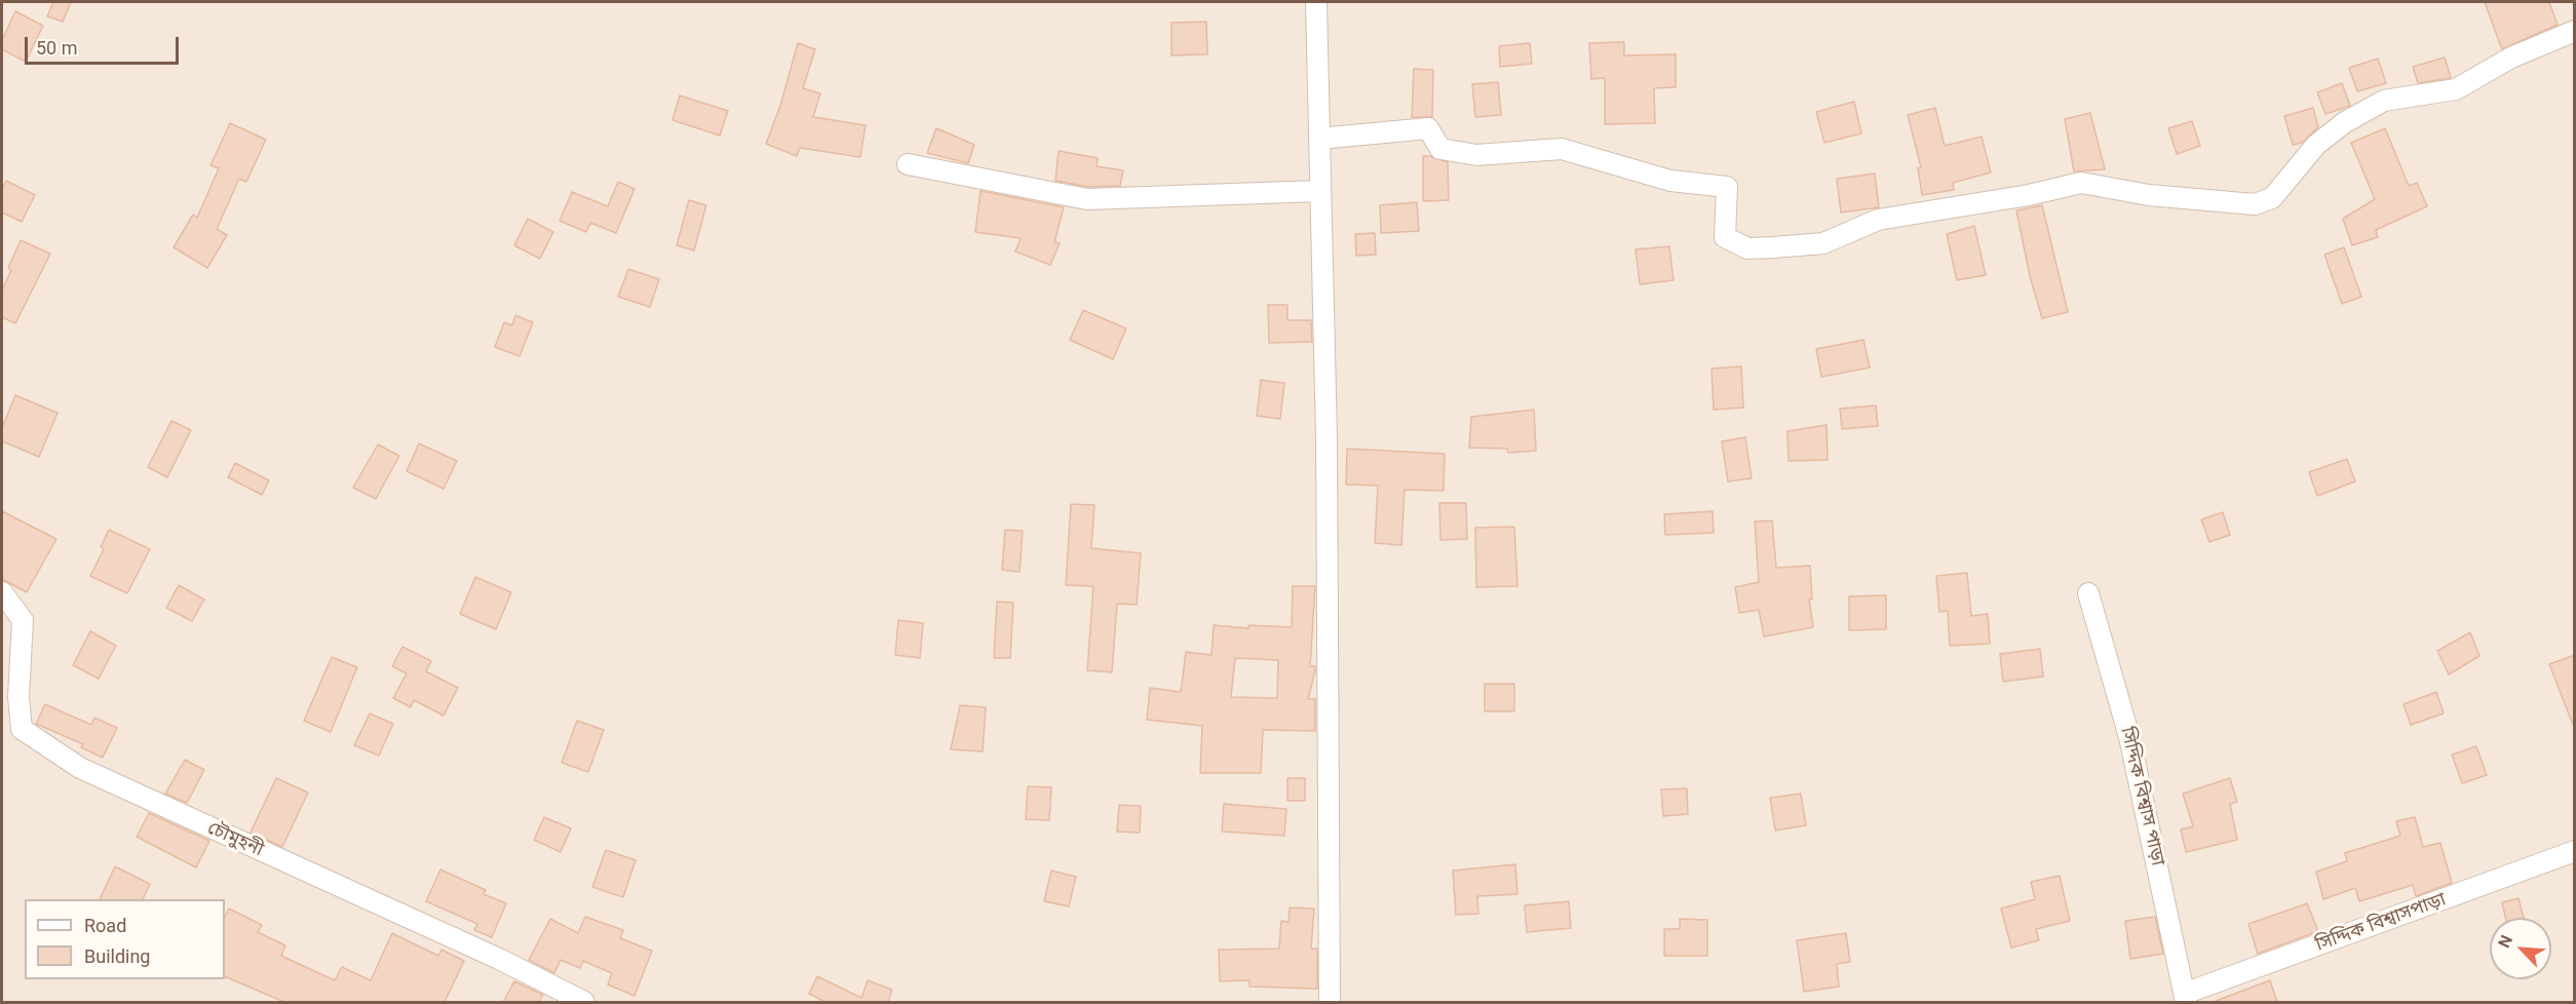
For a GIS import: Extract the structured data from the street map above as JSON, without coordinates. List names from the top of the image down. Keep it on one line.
{"streets":{"street":["সিদ্দিক বিশ্বাস পাড়া","চৌমুহনী","সিদ্দিক বিশ্বাসপাড়া"]},"crossings":[["সিদ্দিক বিশ্বাস পাড়া","সিদ্দিক বিশ্বাসপাড়া"]],"legend":["Road","Building"],"scale_bar":"50 m","north":"top left"}
